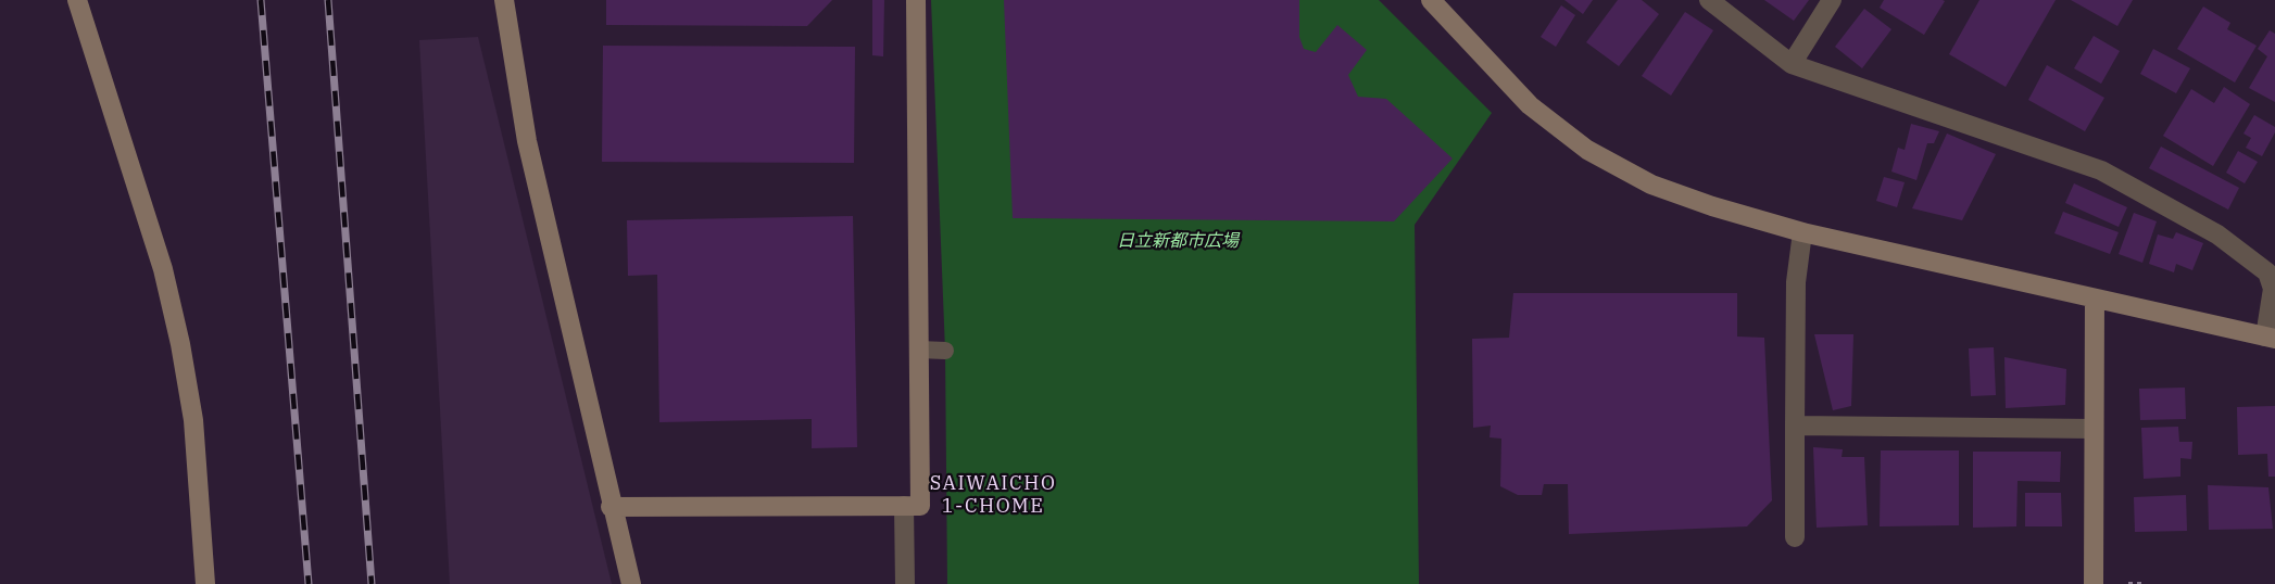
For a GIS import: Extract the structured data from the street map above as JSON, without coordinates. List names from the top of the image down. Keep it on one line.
{"districts":["SAIWAICHO 1-CHOME"],"parks":["日立新都市広場"]}
